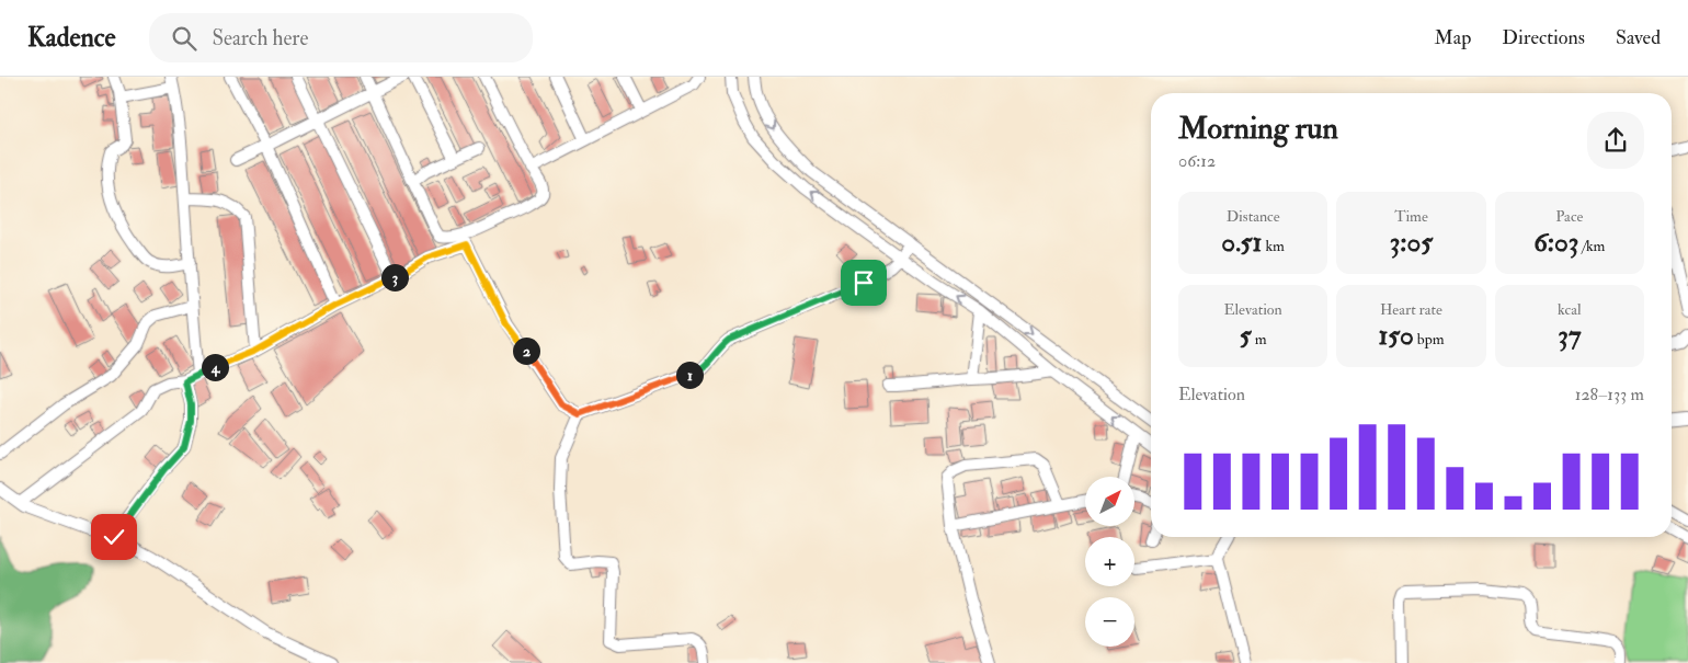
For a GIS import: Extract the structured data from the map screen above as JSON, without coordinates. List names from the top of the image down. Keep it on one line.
{"north":"top right","page":{"header":"Kadence","search":"Search here","nav":["Map","Directions","Saved"],"heading":["Morning run","06:12"],"stats":[["Distance","0.51 km"],["Time","3:05"],["Pace","6:03 /km"],["Elevation","5 m"],["Heart rate","150 bpm"],["kcal","37"]],"pins":["3","2","4","1"],"chart":["Elevation","128–133 m"],"map_buttons":["+","−"]}}
